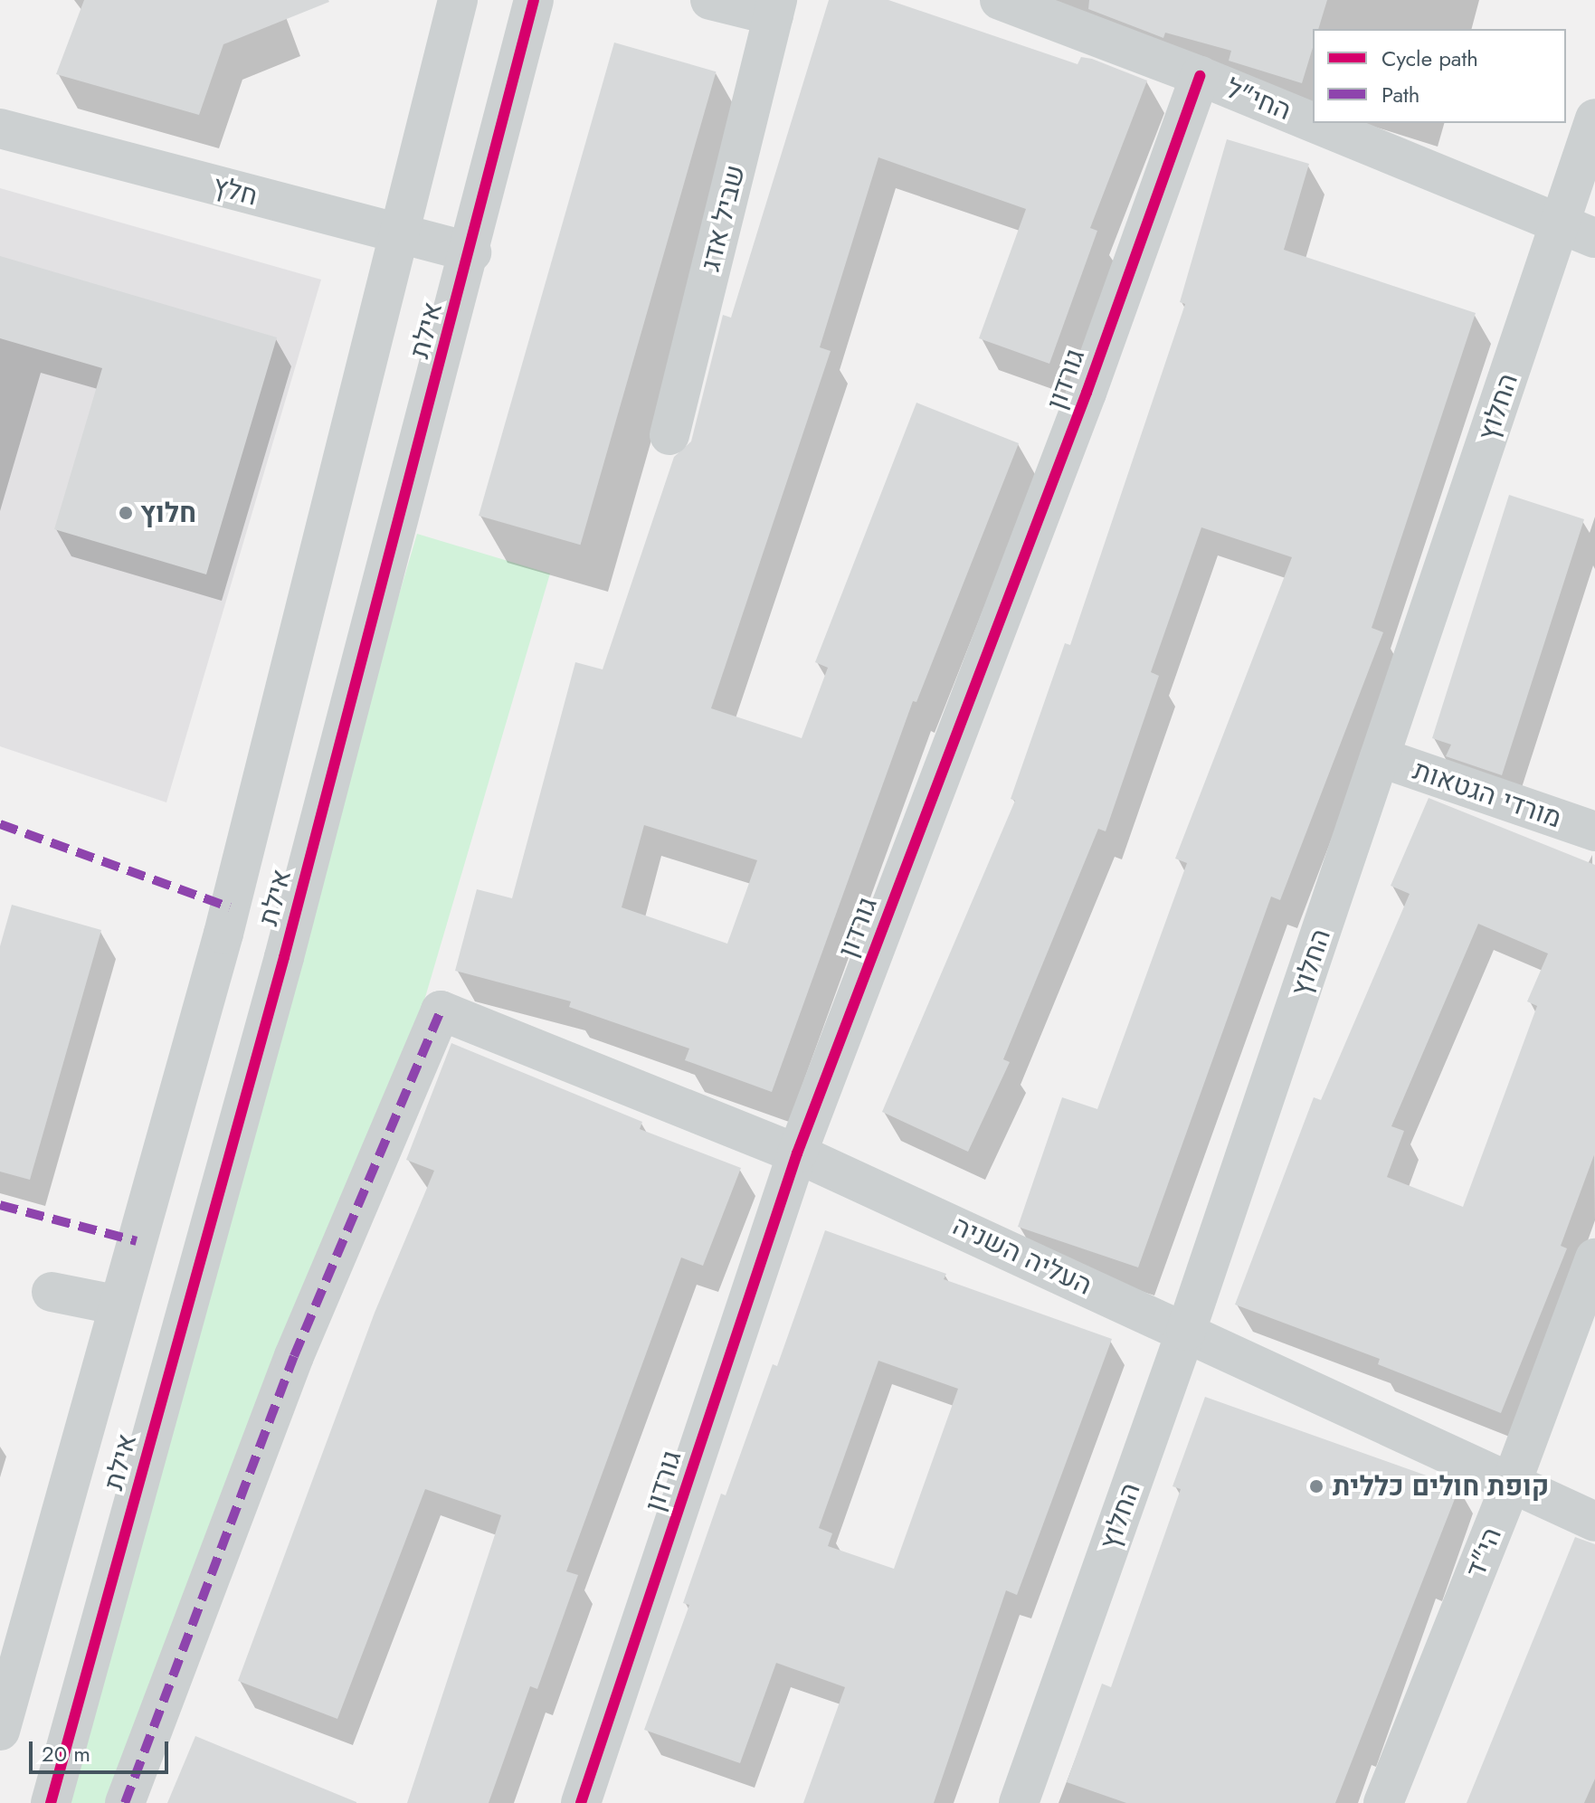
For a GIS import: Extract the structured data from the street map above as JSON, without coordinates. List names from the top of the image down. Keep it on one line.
{"streets":{"street":["החי\"ל","חלץ","שביל אדג","אילת","גורדון","החלוץ","מורדי הגטאות","העליה השניה","הי\"ד"]},"crossings":[["החי\"ל","גורדון"],["החי\"ל","החלוץ"],["חלץ","אילת"],["גורדון","העליה השניה"],["החלוץ","מורדי הגטאות"],["החלוץ","העליה השניה"],["העליה השניה","הי\"ד"]],"places":["חלוץ","קופת חולים כללית"],"legend":["Cycle path","Path"],"scale_bar":"20 m"}
